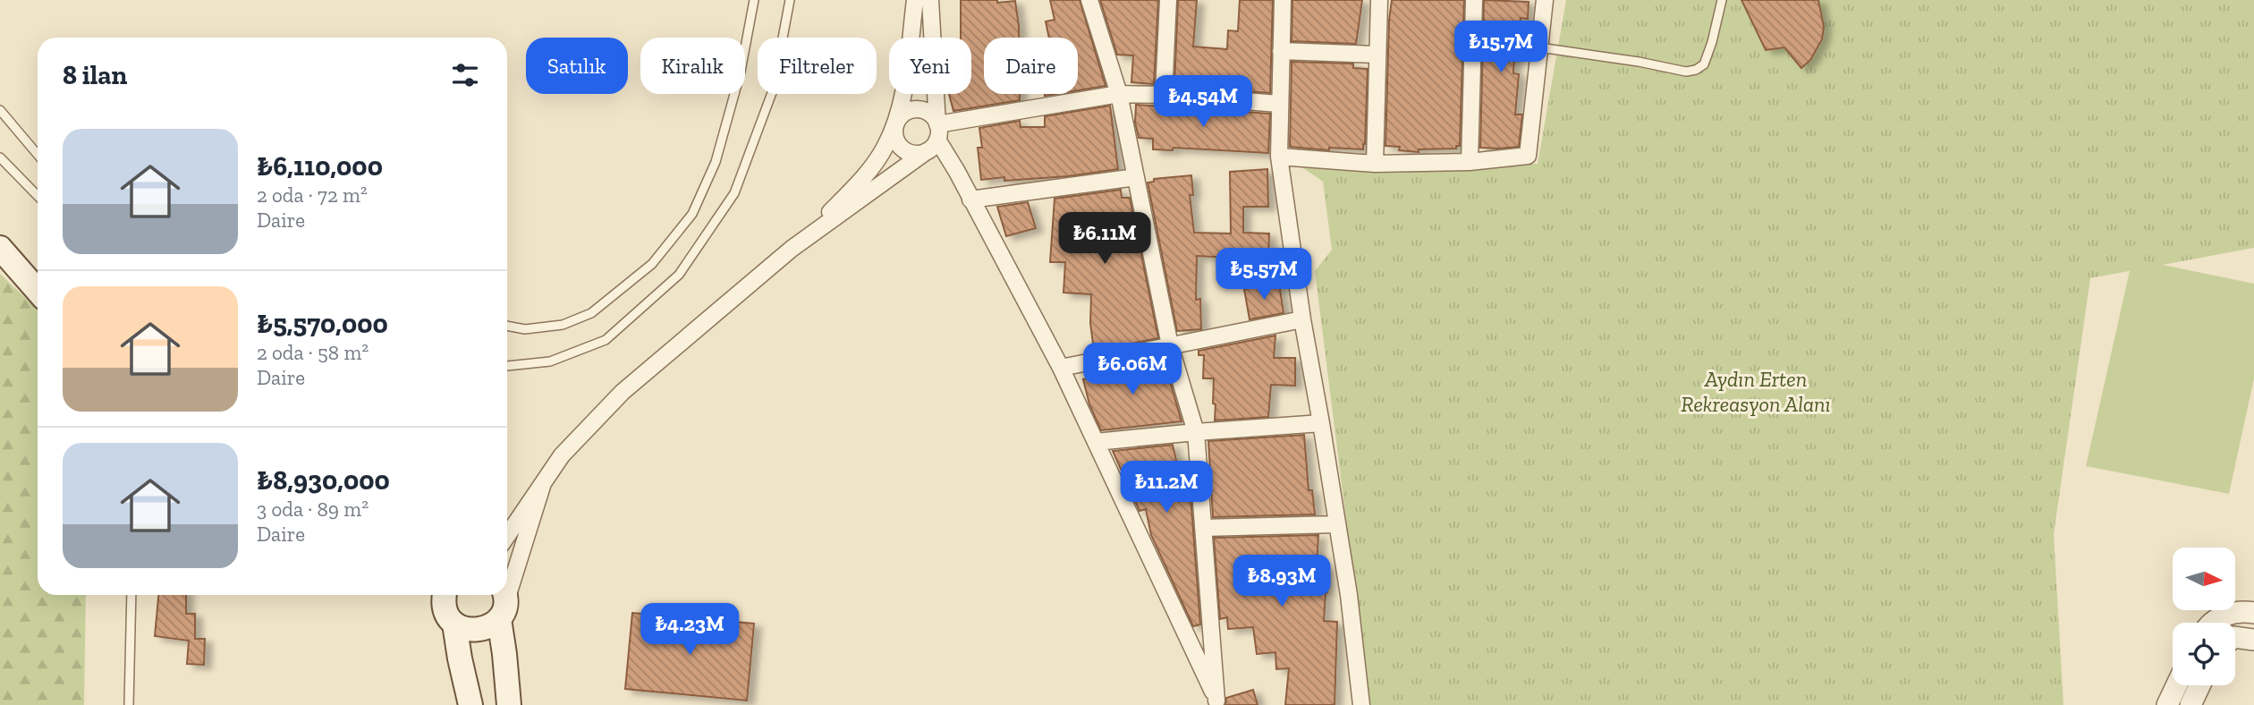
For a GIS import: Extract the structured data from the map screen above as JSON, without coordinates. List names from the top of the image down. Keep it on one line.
{"parks":["Aydın Erten Rekreasyon Alanı"],"north":"right","page":{"price":["₺15.7M","₺4.54M","₺6.11M","₺5.57M","₺6.06M","₺11.2M","₺8.93M","₺4.23M"],"chip":["Satılık","Kiralık","Filtreler","Yeni","Daire"],"heading":"8 ilan","list":[{"name":"₺6,110,000","note":"2 oda · 72 m² · Daire"},{"name":"₺5,570,000","note":"2 oda · 58 m² · Daire"},{"name":"₺8,930,000","note":"3 oda · 89 m² · Daire"}]}}
